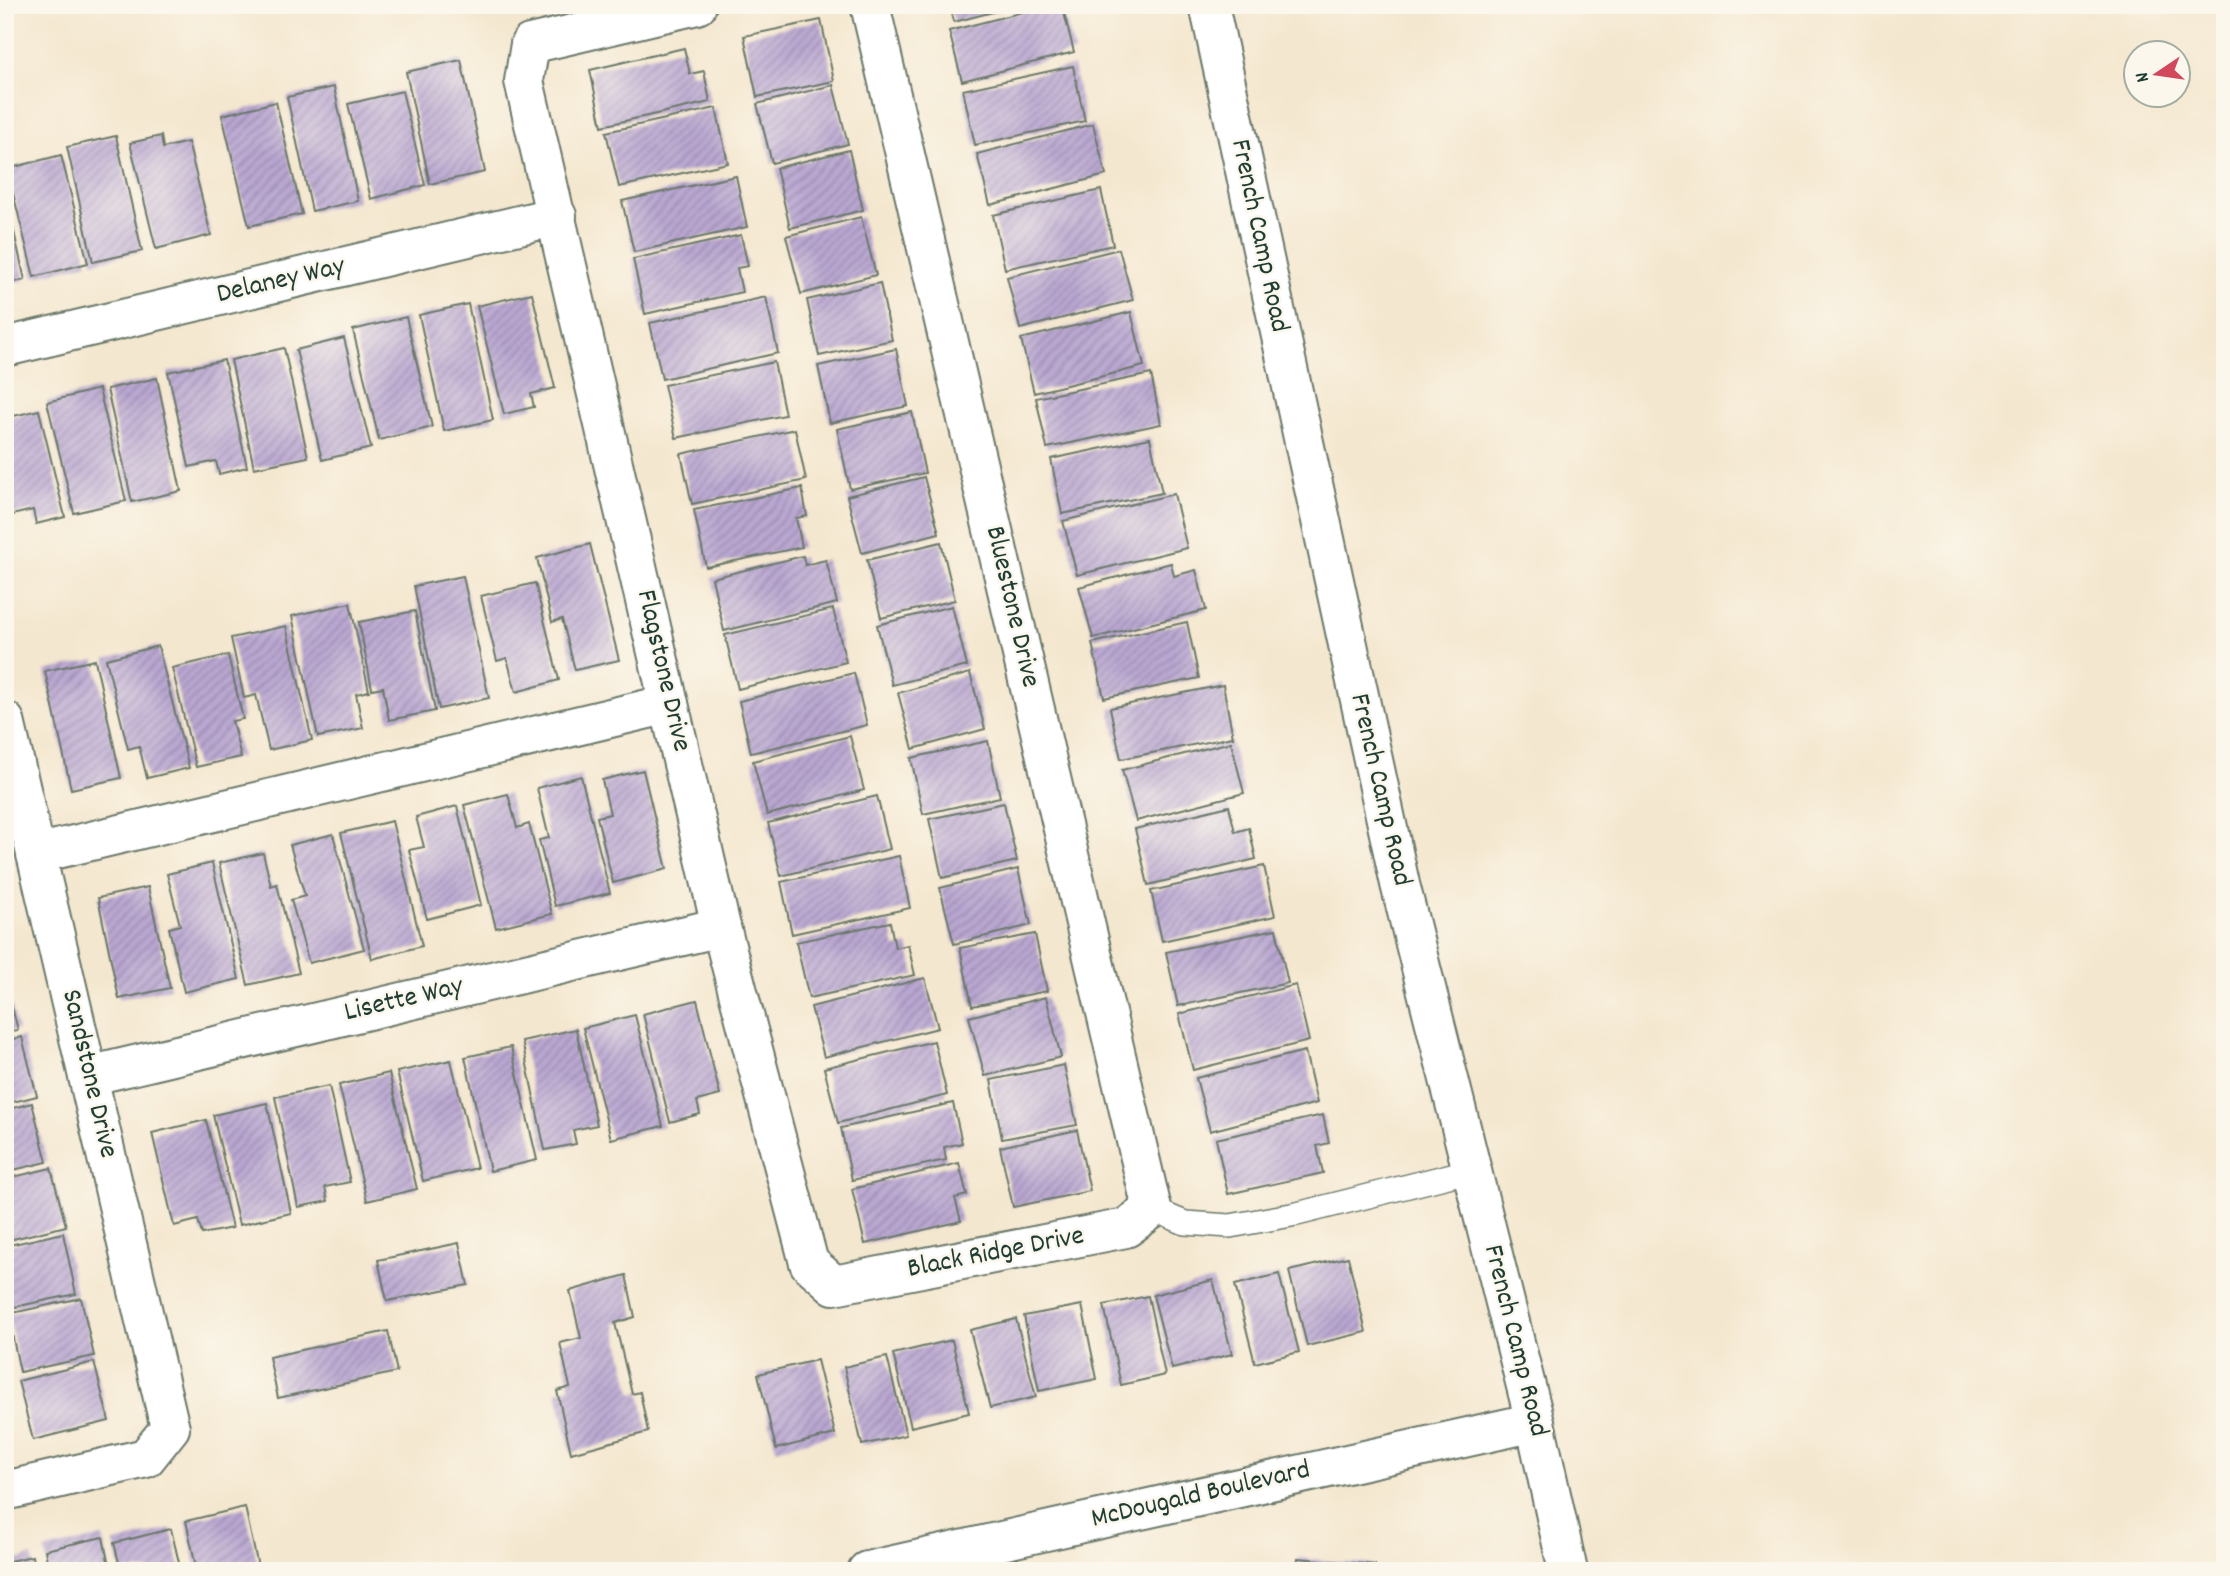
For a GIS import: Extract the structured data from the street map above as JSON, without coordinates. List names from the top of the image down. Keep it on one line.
{"streets":{"street":["French Camp Road","Delaney Way","Bluestone Drive","Flagstone Drive","Lisette Way","Sandstone Drive","Black Ridge Drive","McDougald Boulevard"]},"crossings":[["French Camp Road","McDougald Boulevard"],["Delaney Way","Flagstone Drive"],["Bluestone Drive","Black Ridge Drive"],["Flagstone Drive","Lisette Way"],["Flagstone Drive","Black Ridge Drive"],["Lisette Way","Sandstone Drive"]],"north":"left"}
